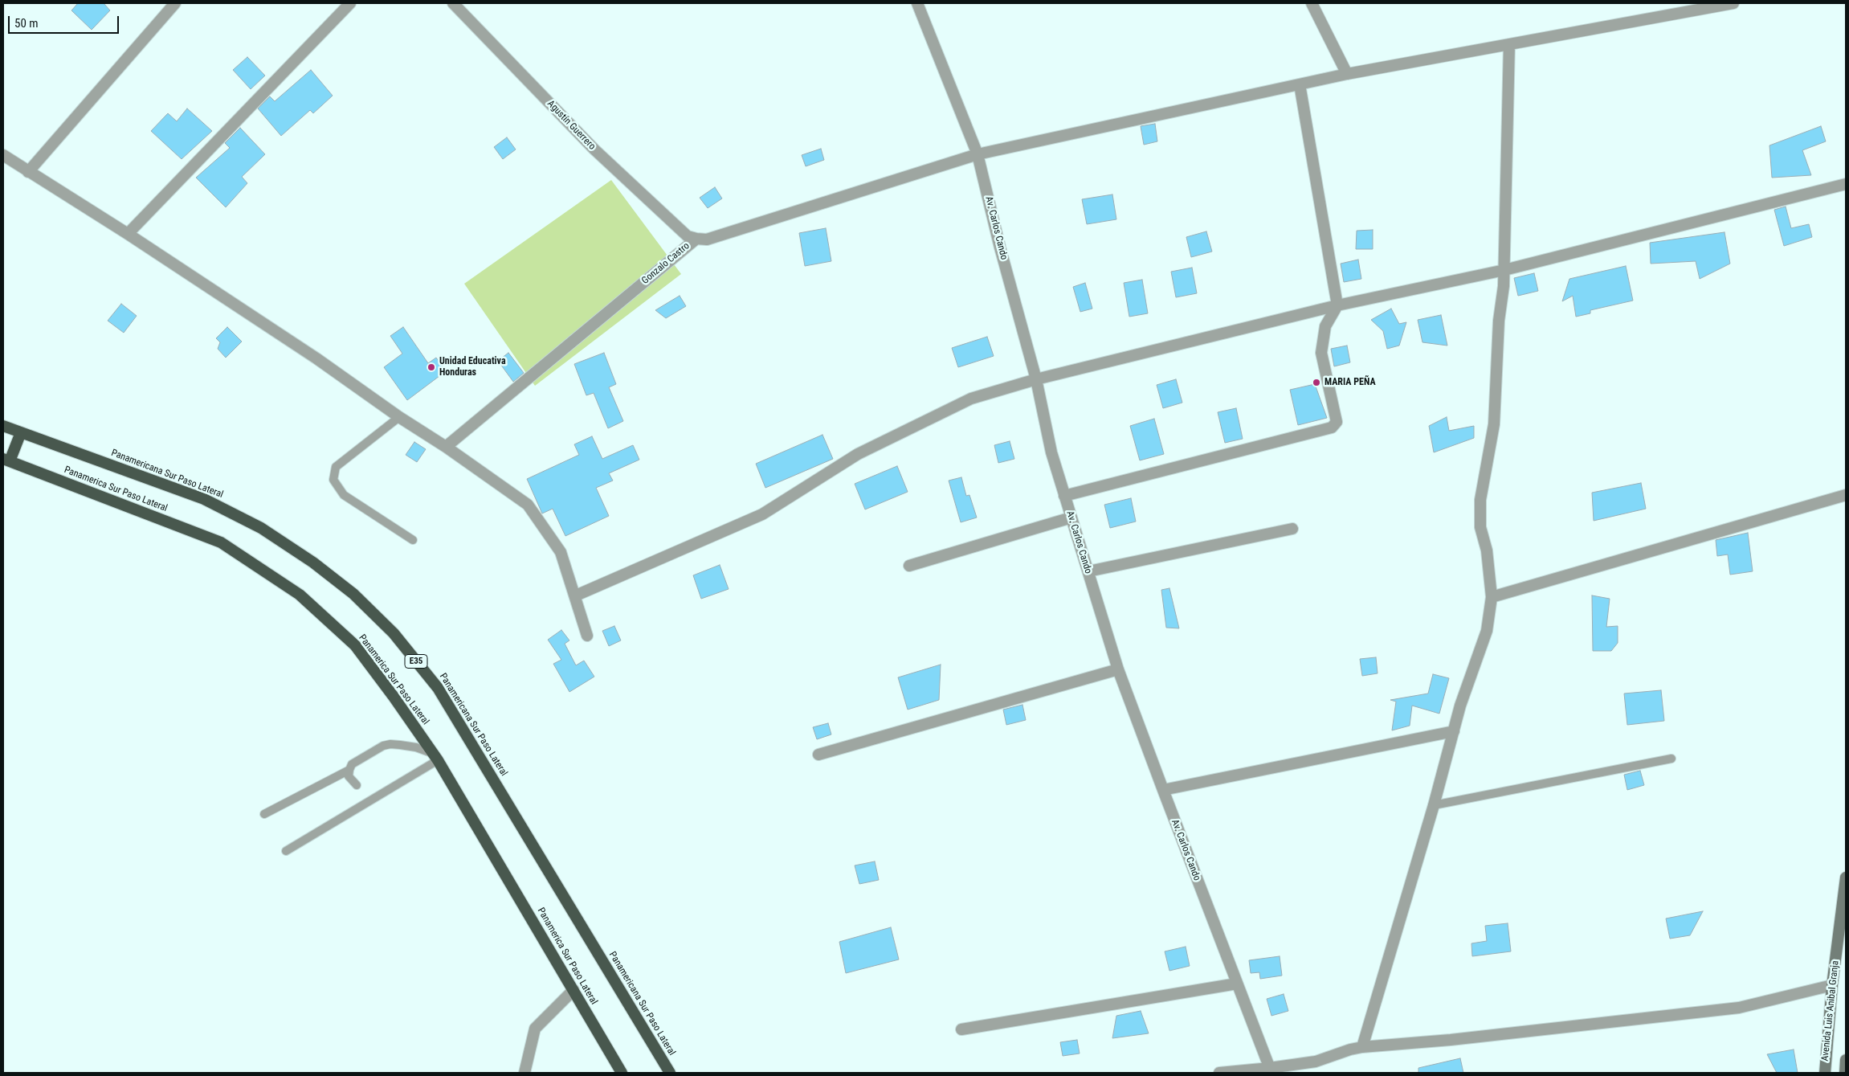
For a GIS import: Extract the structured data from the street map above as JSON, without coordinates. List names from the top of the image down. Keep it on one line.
{"streets":{"highway":["Panamericana Sur Paso Lateral","Panamerica Sur Paso Lateral","E35"],"main road":["Avenida Luis Anibal Granja"],"street":["Agustín Guerrero","Av. Carlos Cando","Gonzalo Castro"]},"crossings":[["Agustín Guerrero","Gonzalo Castro"],["Av. Carlos Cando","Gonzalo Castro"]],"places":["Unidad Educativa Honduras","MARIA PEÑA"],"scale_bar":"50 m"}
